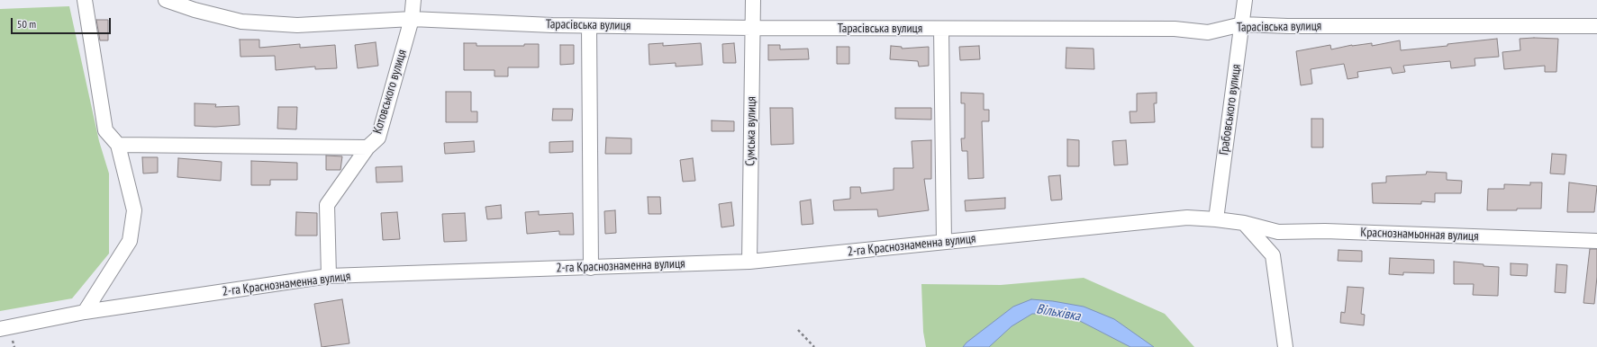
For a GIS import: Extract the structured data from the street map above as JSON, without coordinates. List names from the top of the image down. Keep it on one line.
{"streets":{"street":["Тарасівська вулиця","Котовського вулиця","Грабовського вулиця","Сумська вулиця","Краснознамьонная вулиця","2-га Краснознаменна вулиця"]},"crossings":[["Тарасівська вулиця","Котовського вулиця"],["Тарасівська вулиця","Грабовського вулиця"],["Тарасівська вулиця","Сумська вулиця"],["Котовського вулиця","2-га Краснознаменна вулиця"],["Грабовського вулиця","2-га Краснознаменна вулиця"],["Сумська вулиця","2-га Краснознаменна вулиця"],["Краснознамьонная вулиця","2-га Краснознаменна вулиця"]],"water":["Вільхівка"],"scale_bar":"50 m"}
